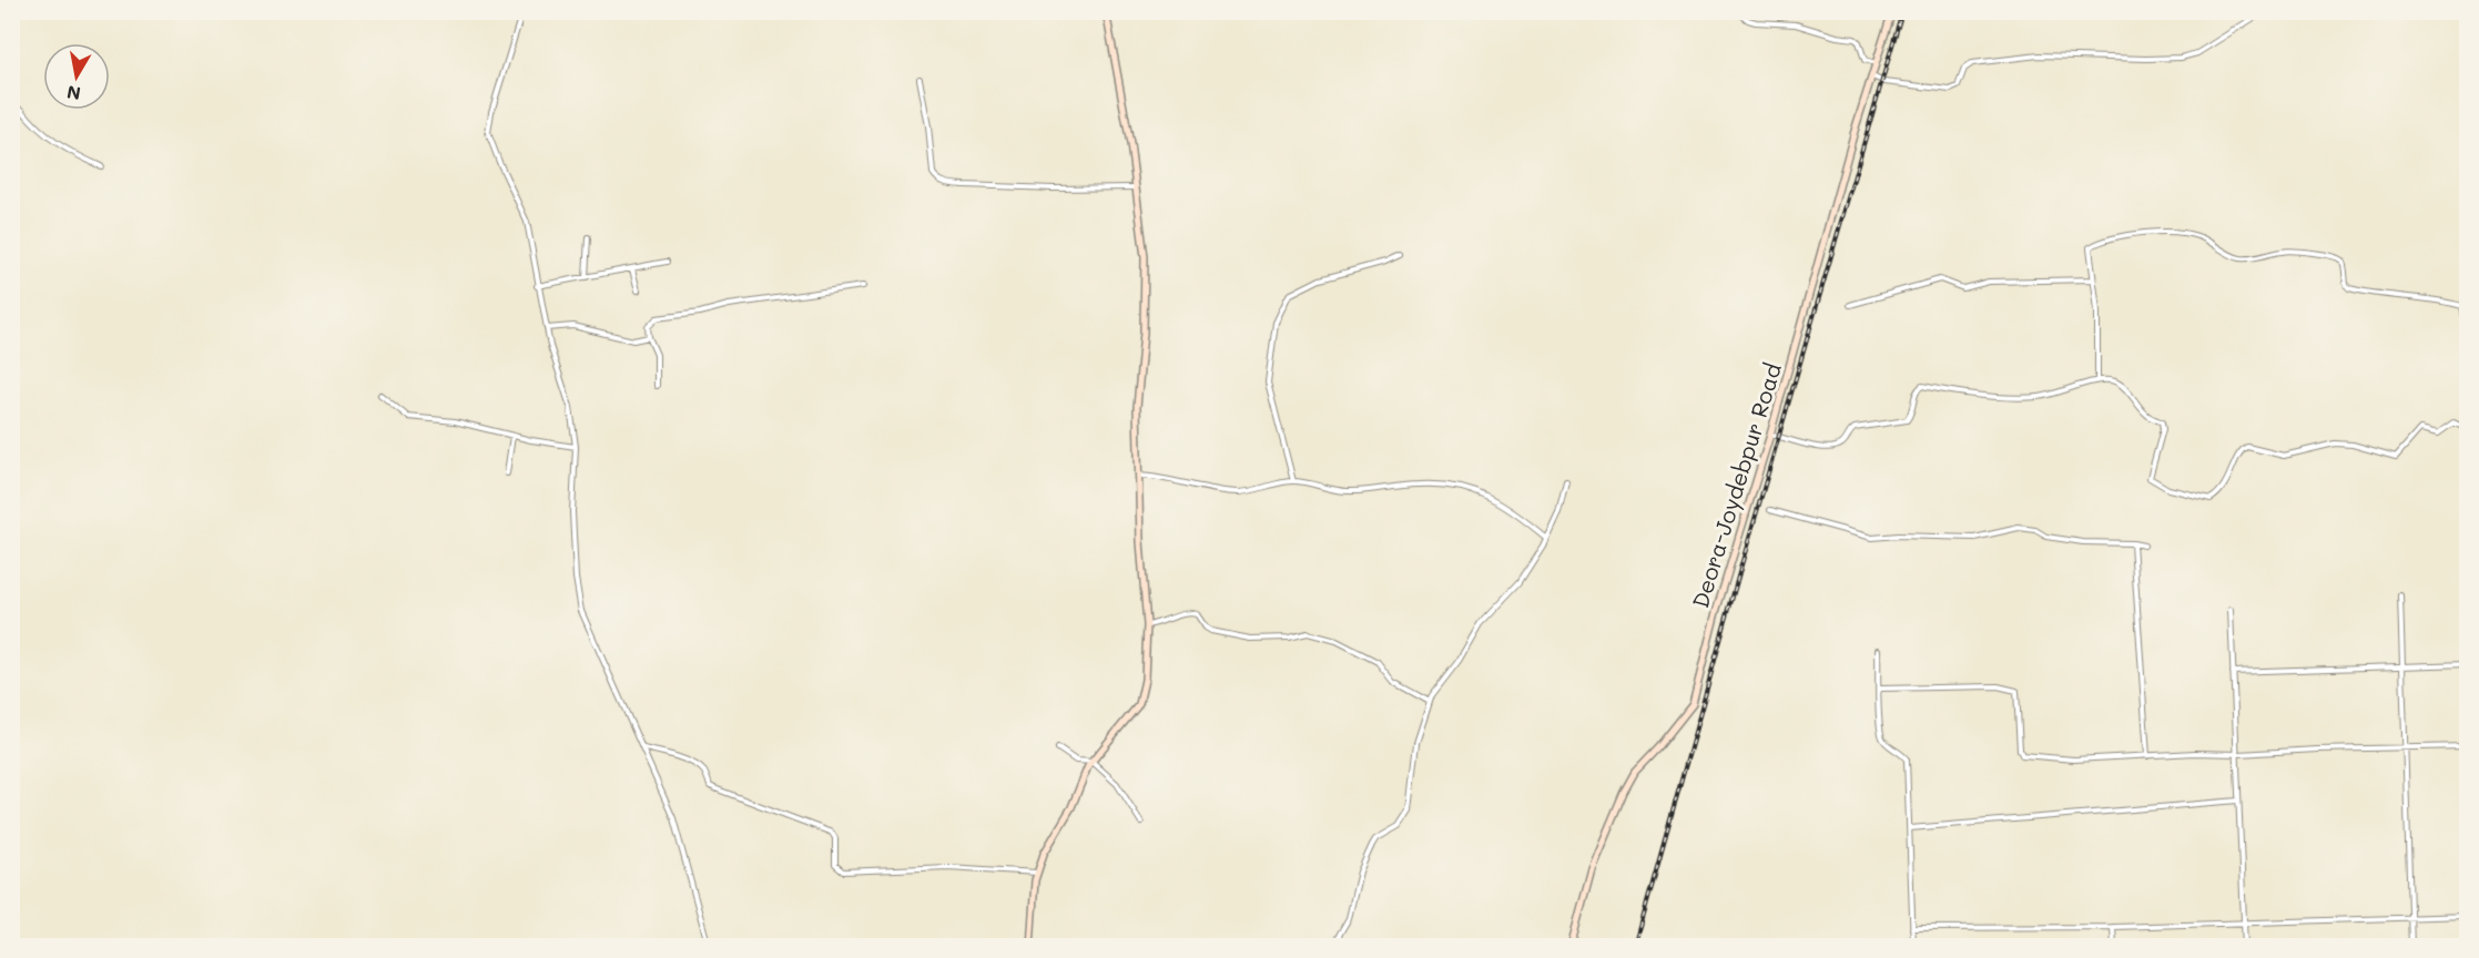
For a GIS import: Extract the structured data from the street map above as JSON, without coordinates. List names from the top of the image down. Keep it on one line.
{"streets":{"street":["Deora-Joydebpur Road"]},"north":"bottom"}
